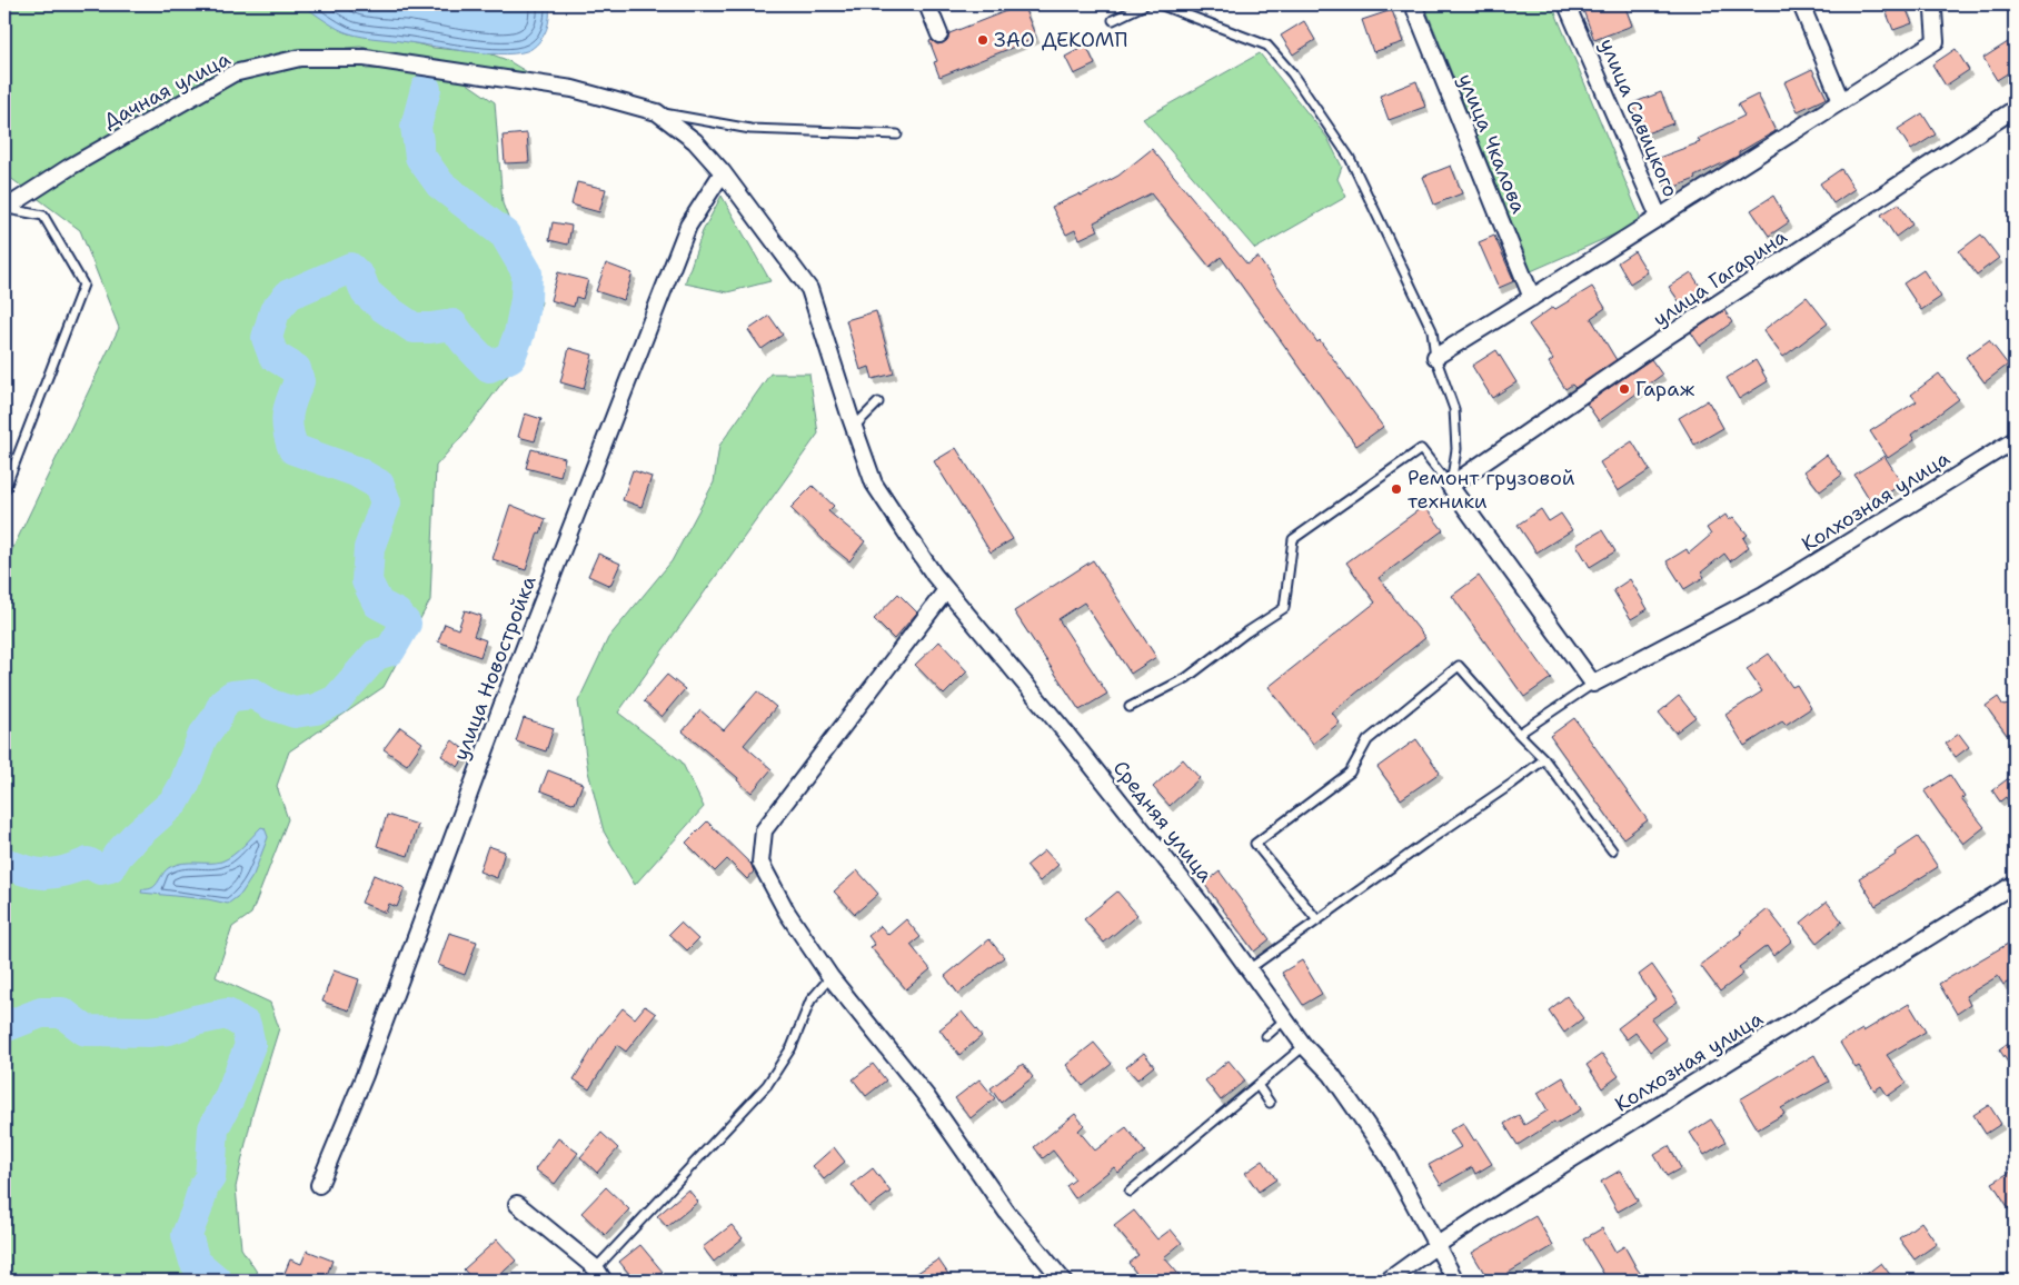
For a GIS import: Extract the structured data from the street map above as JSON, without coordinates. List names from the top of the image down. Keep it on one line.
{"streets":{"street":["Дачная улица","улица Савицкого","улица Чкалова","улица Гагарина","Колхозная улица","улица Новостройка","Средняя улица"]},"crossings":[["Дачная улица","Средняя улица"],["Колхозная улица","Средняя улица"],["улица Новостройка","Средняя улица"]],"places":["ЗАО ДЕКОМП","Гараж","Ремонт грузовой техники"]}
